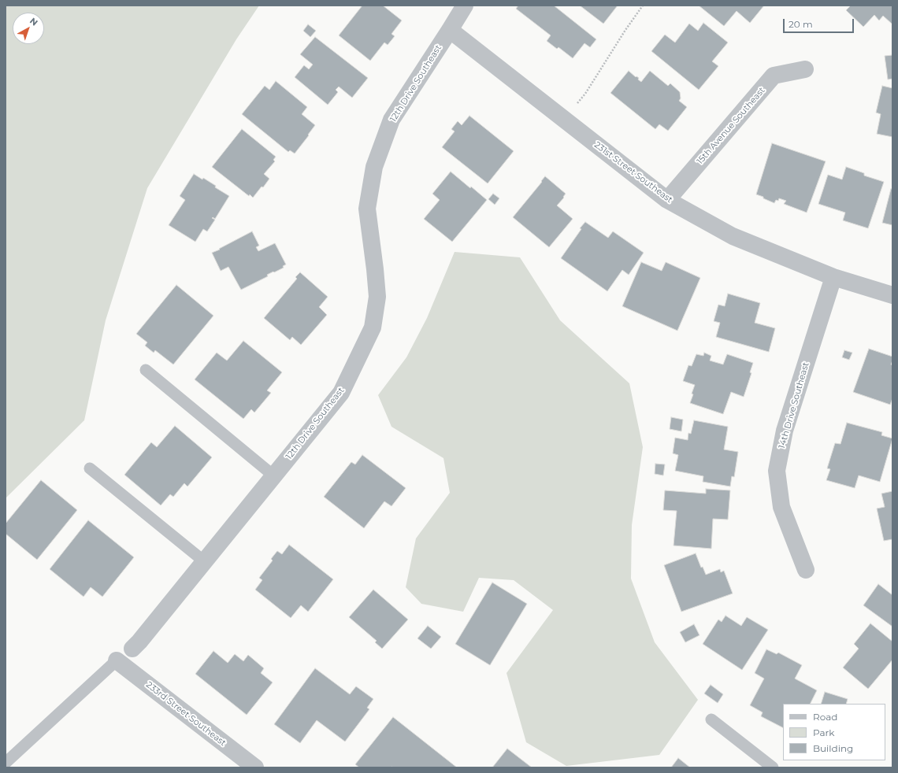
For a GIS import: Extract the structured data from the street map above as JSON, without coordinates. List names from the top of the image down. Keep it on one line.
{"streets":{"street":["12th Drive Southeast","15th Avenue Southeast","231st Street Southeast","14th Drive Southeast","233rd Street Southeast"]},"crossings":[["12th Drive Southeast","231st Street Southeast"],["15th Avenue Southeast","231st Street Southeast"],["231st Street Southeast","14th Drive Southeast"]],"legend":["Road","Park","Building"],"scale_bar":"20 m","north":"top right"}
